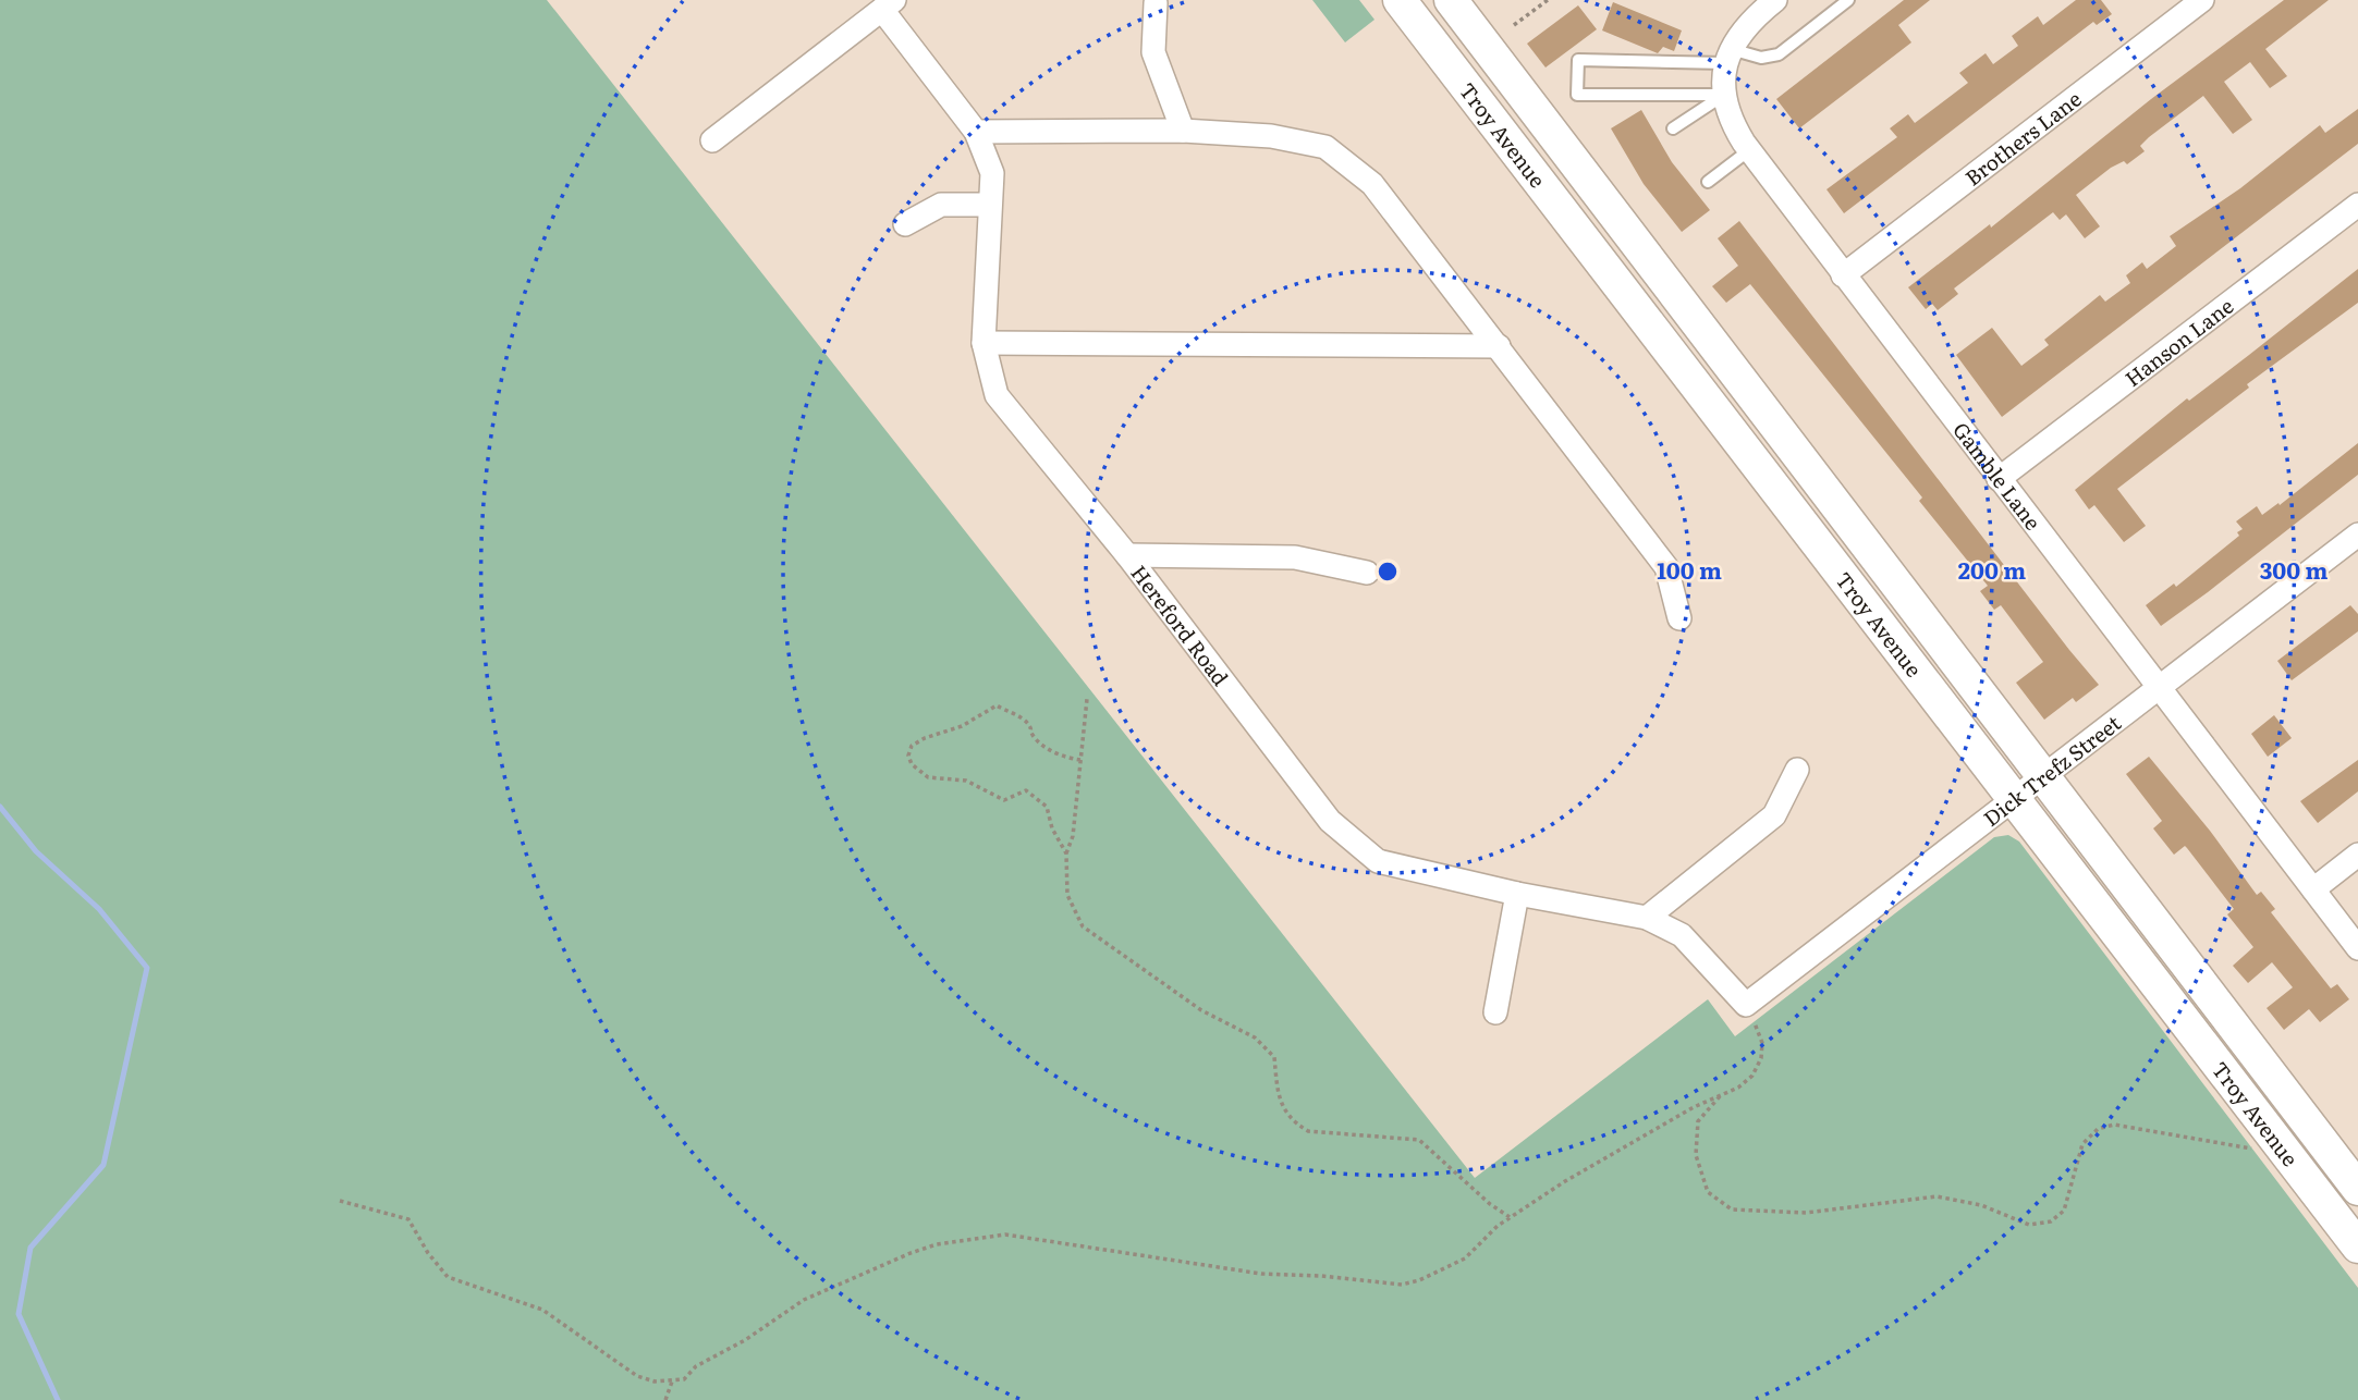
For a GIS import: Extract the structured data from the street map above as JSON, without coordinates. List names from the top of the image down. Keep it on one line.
{"streets":{"main road":["Troy Avenue"],"street":["Brothers Lane","Hanson Lane","Gamble Lane","Hereford Road","Dick Trefz Street"]},"crossings":[["Troy Avenue","Dick Trefz Street"],["Brothers Lane","Gamble Lane"],["Hanson Lane","Gamble Lane"],["Gamble Lane","Dick Trefz Street"],["Hereford Road","Dick Trefz Street"]],"rings":["100 m","200 m","300 m"]}
